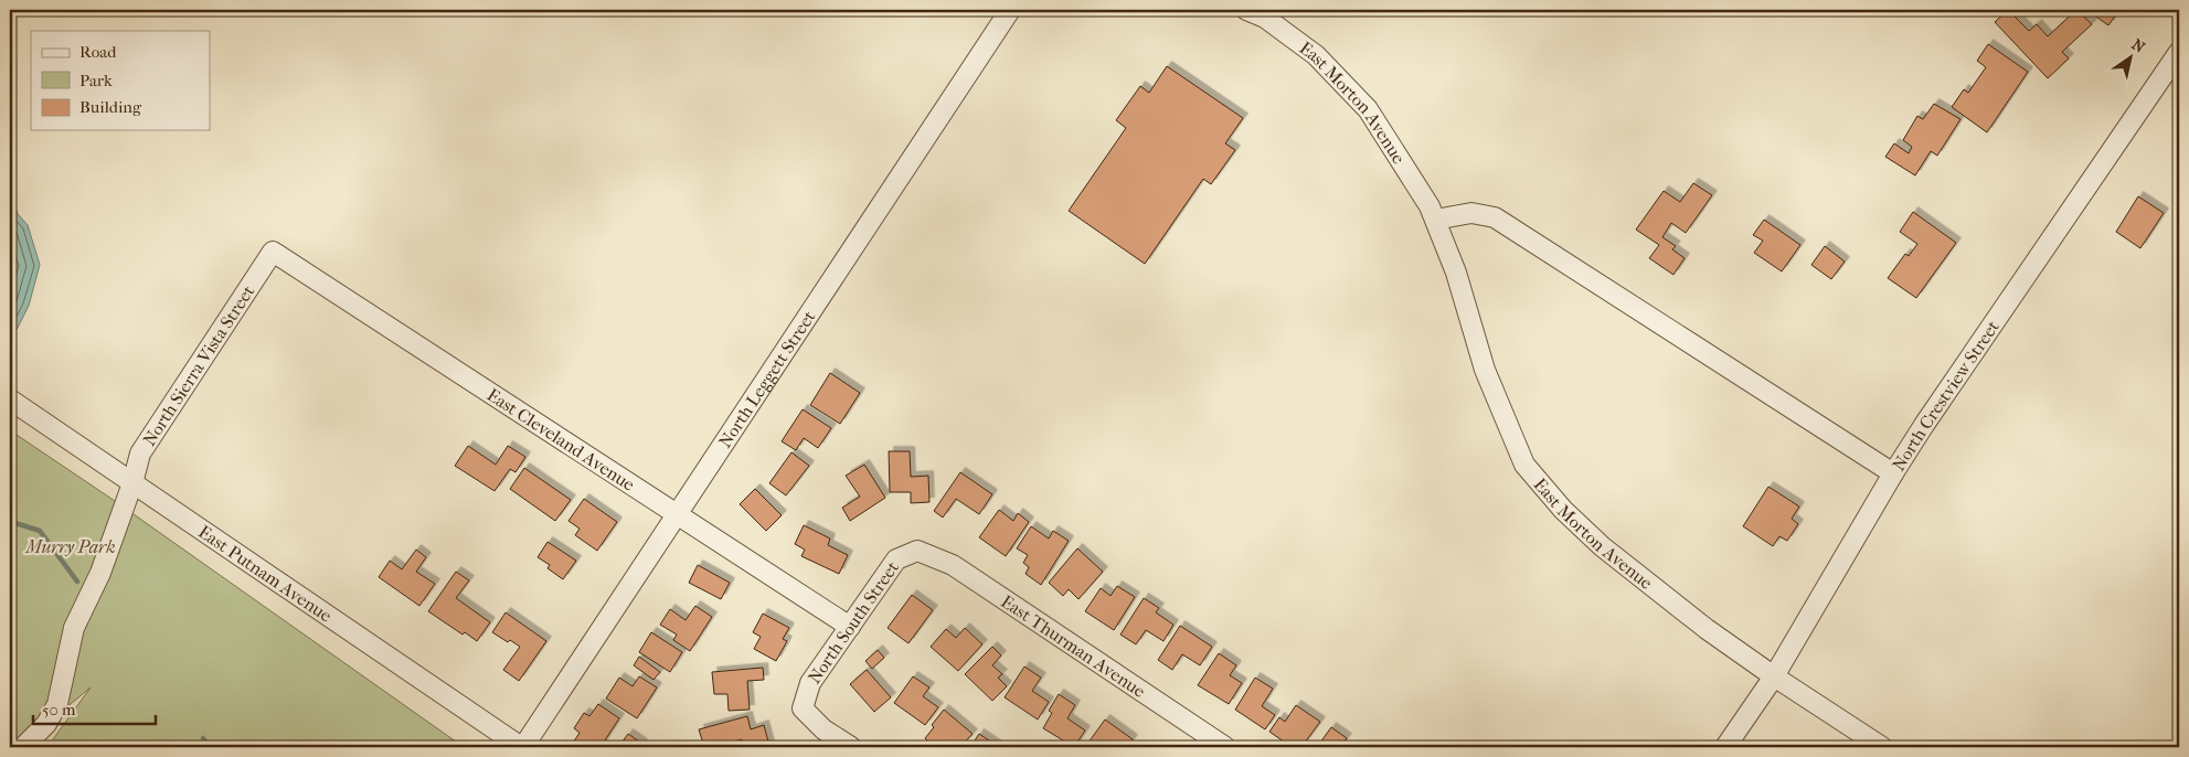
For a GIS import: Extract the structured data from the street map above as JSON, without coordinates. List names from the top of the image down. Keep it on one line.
{"streets":{"street":["East Morton Avenue","North Sierra Vista Street","North Leggett Street","North Crestview Street","East Cleveland Avenue","East Putnam Avenue","North South Street","East Thurman Avenue"]},"crossings":[["East Morton Avenue","North Crestview Street"],["North Sierra Vista Street","East Cleveland Avenue"],["North Sierra Vista Street","East Putnam Avenue"],["North Leggett Street","East Cleveland Avenue"],["North Leggett Street","East Putnam Avenue"],["East Cleveland Avenue","North South Street"],["North South Street","East Thurman Avenue"]],"parks":["Murry Park"],"legend":["Road","Park","Building"],"scale_bar":"50 m","north":"top right"}
